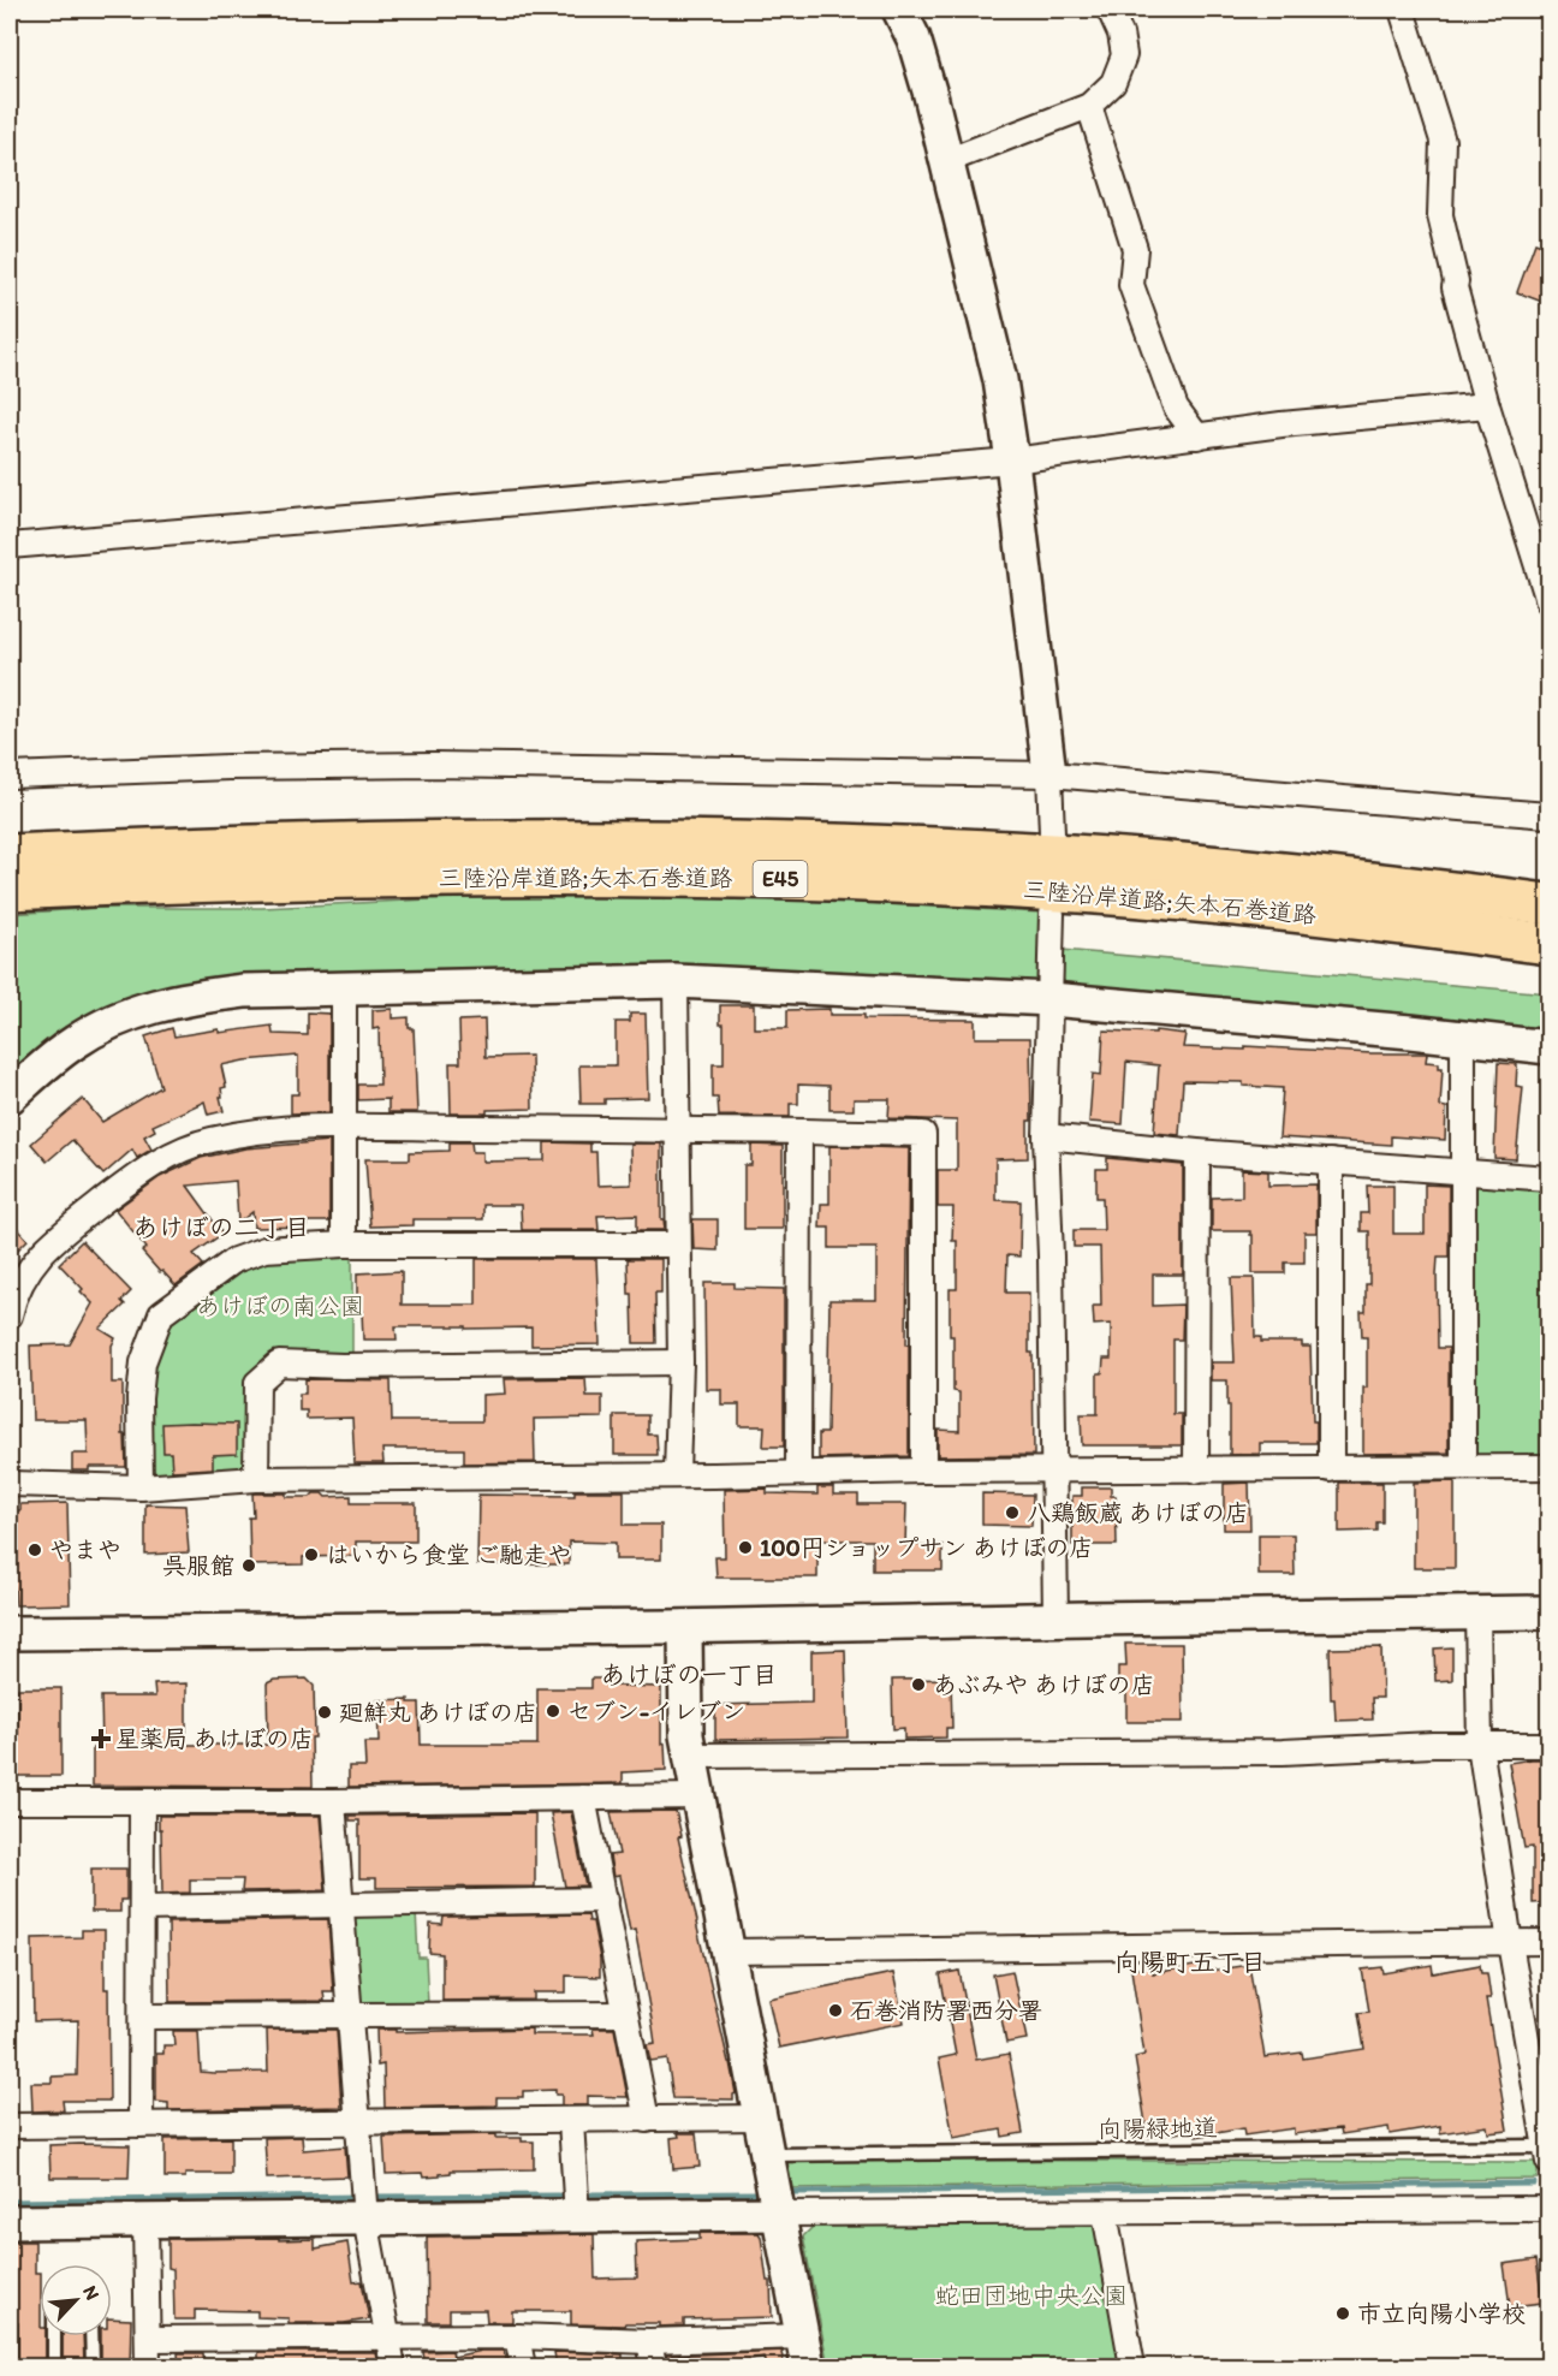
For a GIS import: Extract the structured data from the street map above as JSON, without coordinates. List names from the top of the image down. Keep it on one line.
{"streets":{"highway":["三陸沿岸道路;矢本石巻道路","E45"],"lane":["向陽緑地道"]},"districts":["あけぼの二丁目","あけぼの一丁目","向陽町五丁目"],"parks":["あけぼの南公園","蛇田団地中央公園"],"places":{"other":["八鶏飯蔵 あけぼの店","100円ショップサン あけぼの店","やまや","はいから食堂 ご馳走や","呉服館","あぶみや あけぼの店","セブン-イレブン","廻鮮丸 あけぼの店","石巻消防署西分署","市立向陽小学校"],"health":["星薬局 あけぼの店"]},"north":"top right"}
